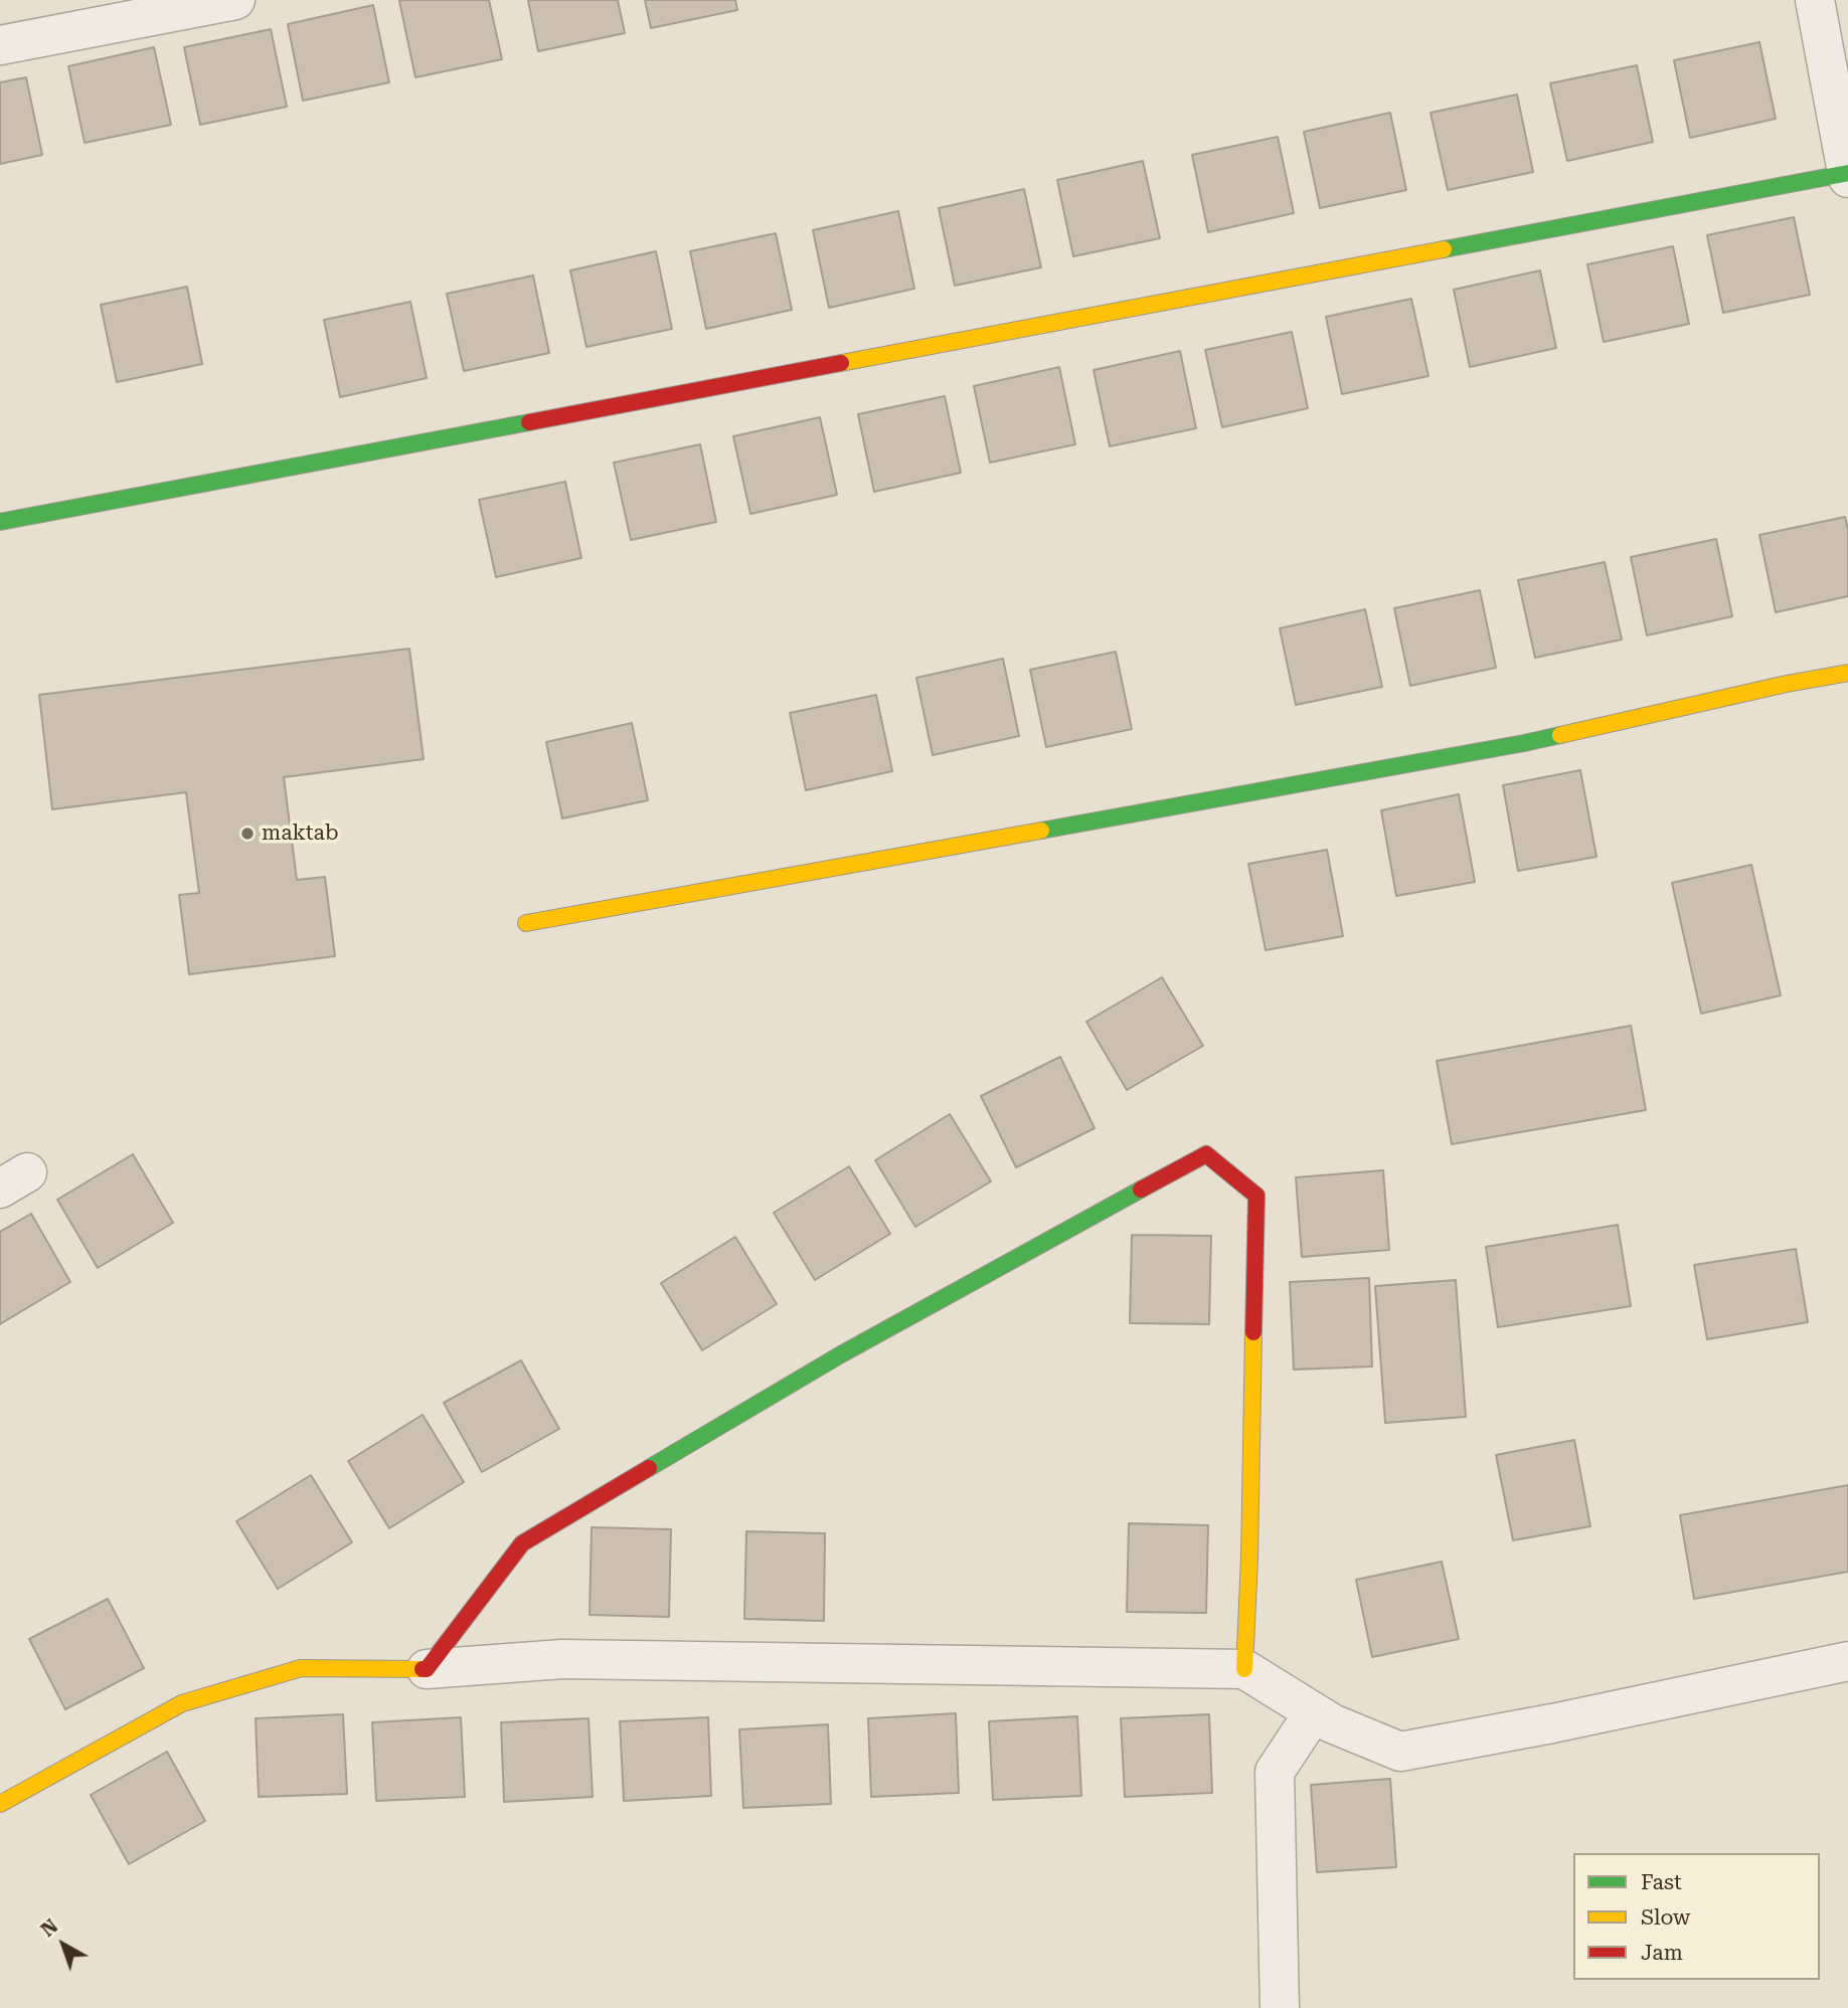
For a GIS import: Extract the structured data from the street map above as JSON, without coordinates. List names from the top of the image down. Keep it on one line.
{"places":["maktab"],"legend":["Fast","Slow","Jam"],"north":"top left"}
